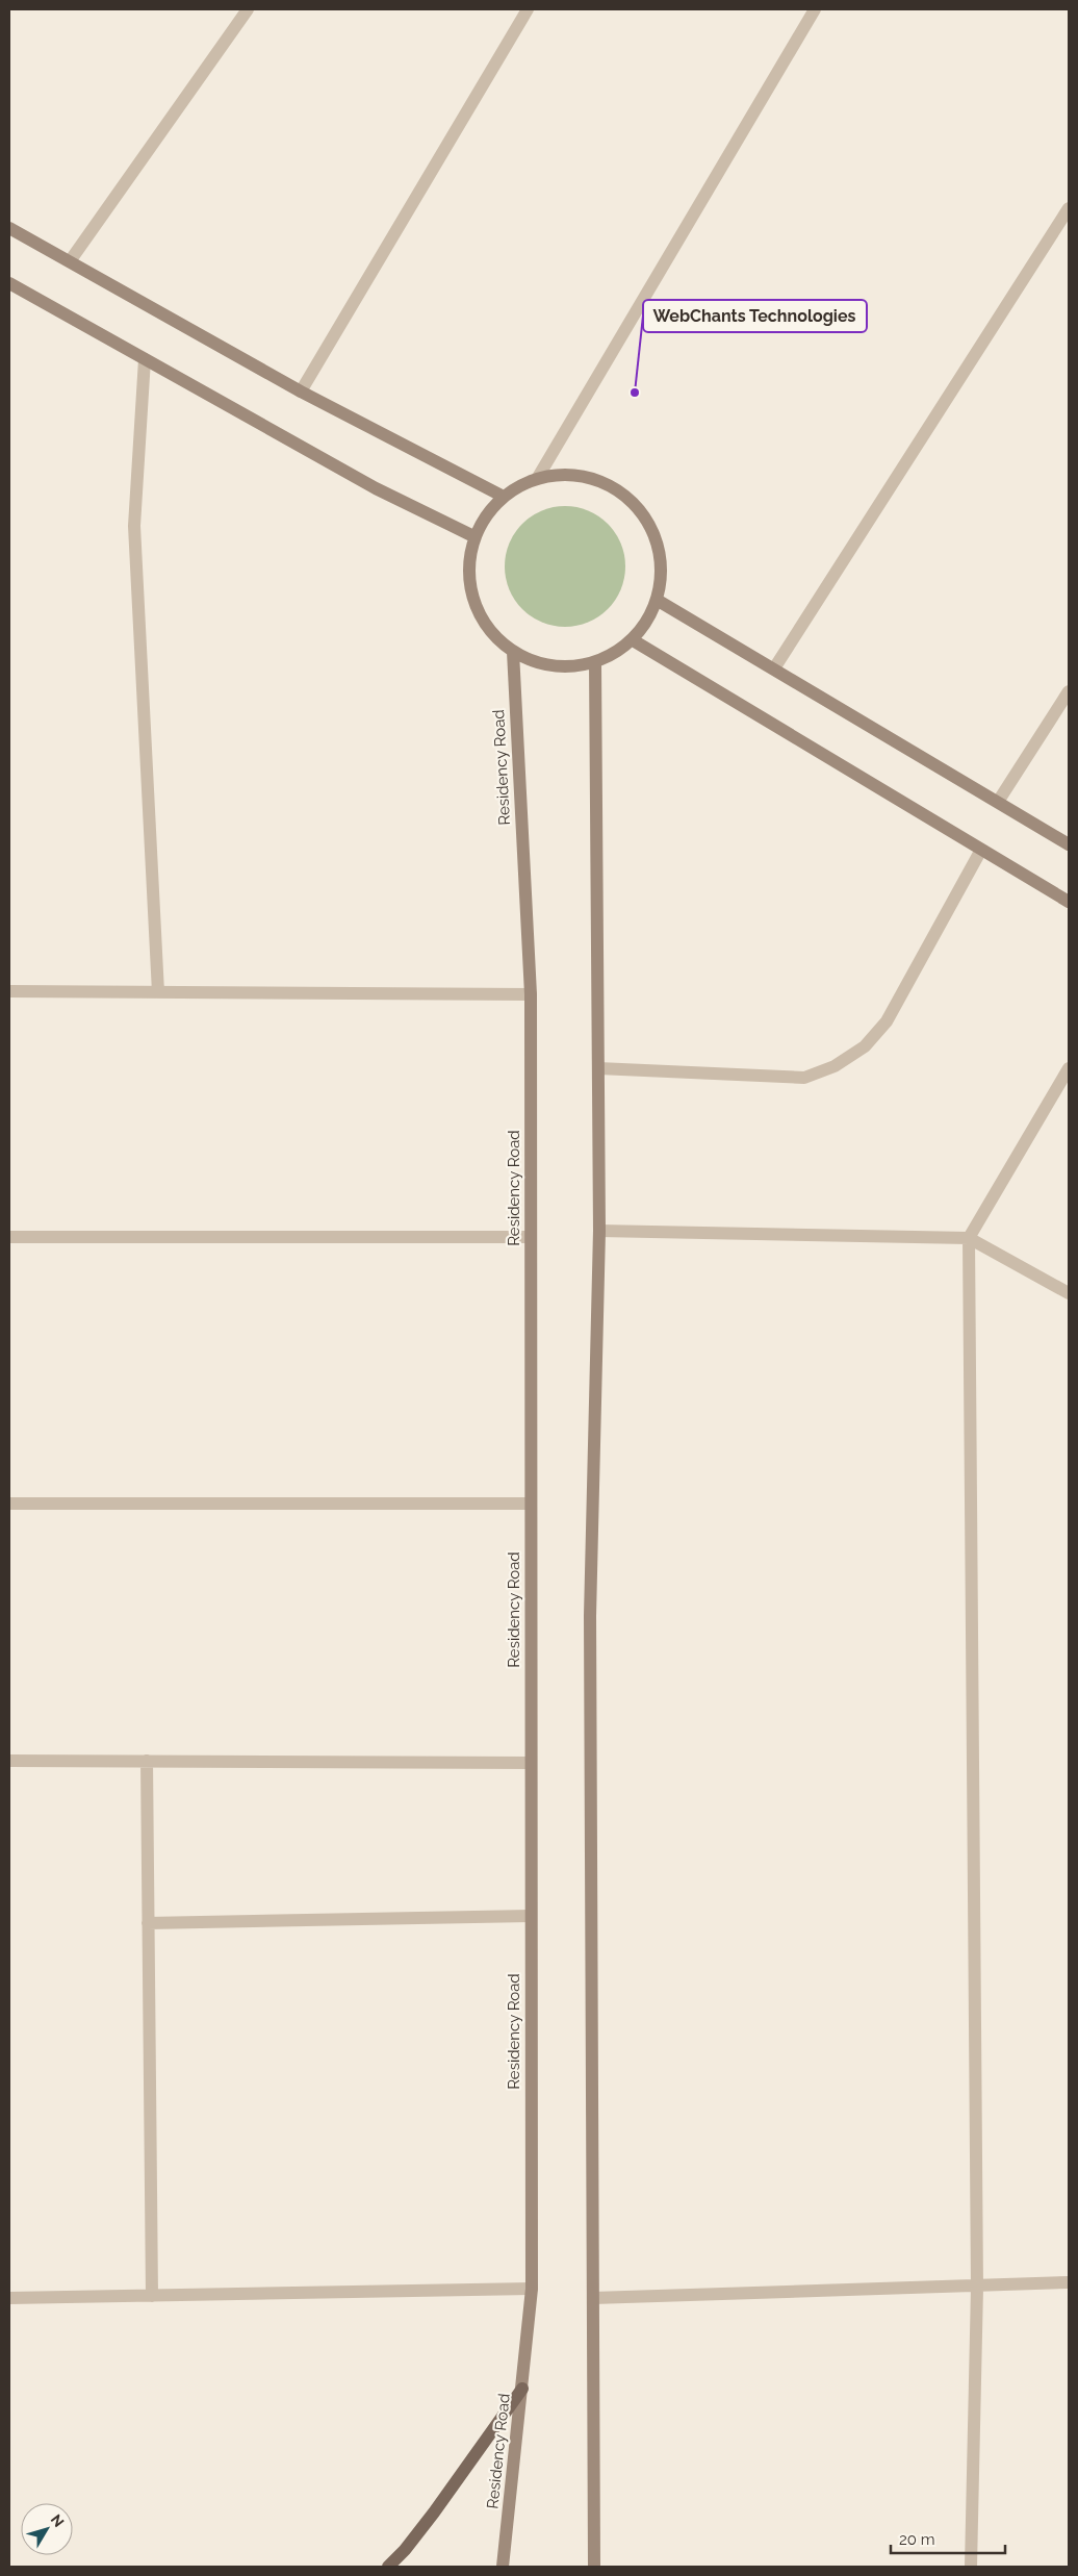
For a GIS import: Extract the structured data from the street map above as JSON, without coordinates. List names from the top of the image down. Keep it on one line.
{"streets":{"main road":["Residency Road"]},"places":["WebChants Technologies"],"scale_bar":"20 m","north":"top right"}
